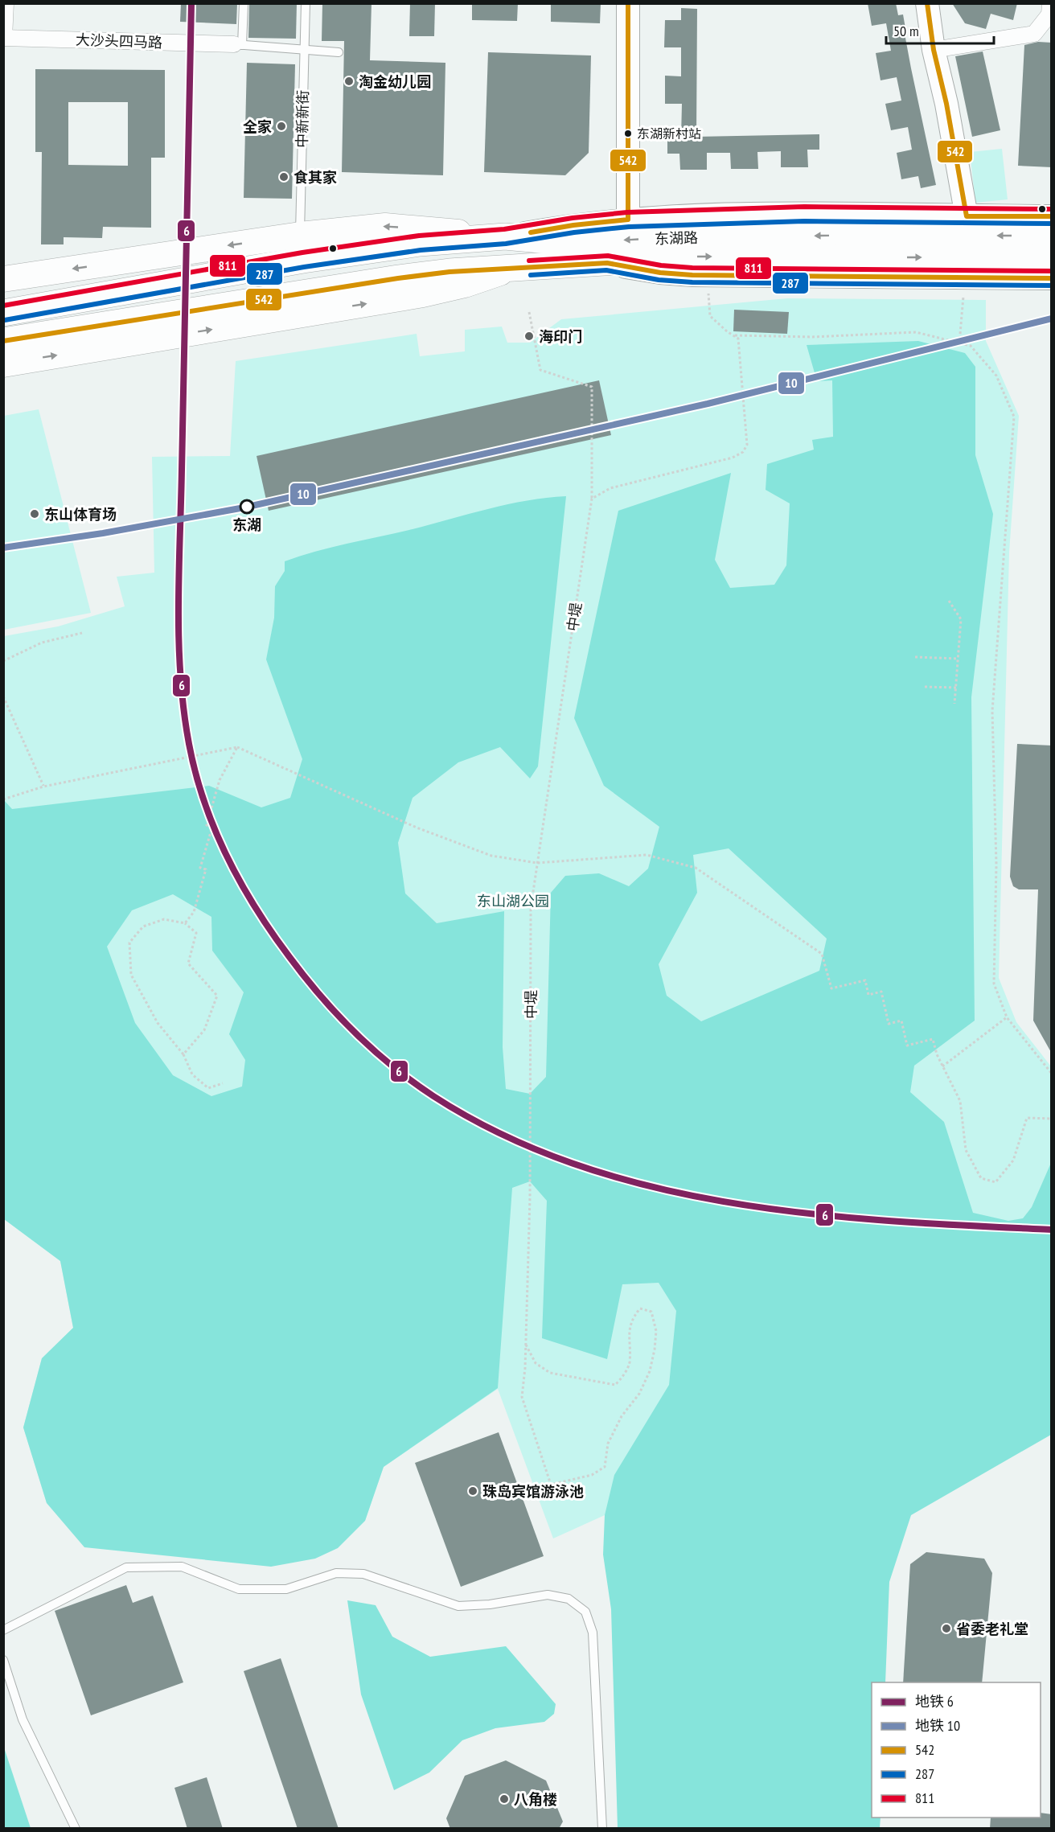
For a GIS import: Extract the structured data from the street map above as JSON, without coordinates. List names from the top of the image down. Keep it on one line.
{"streets":{"highway":["东湖路"],"street":["大沙头四马路"],"lane":["中新新街"],"path":["中堤"]},"crossings":[["中新新街","东湖路"]],"parks":["东山湖公园"],"places":["淘金幼儿园","全家","东湖新村站","食其家","海印门","东湖","东山体育场","珠岛宾馆游泳池","省委老礼堂","八角楼"],"lines":["metro line 6","transit line 542","transit line 811","transit line 287","metro line 10"],"legend":["地铁 6","地铁 10","542","287","811"],"scale_bar":"50 m"}
